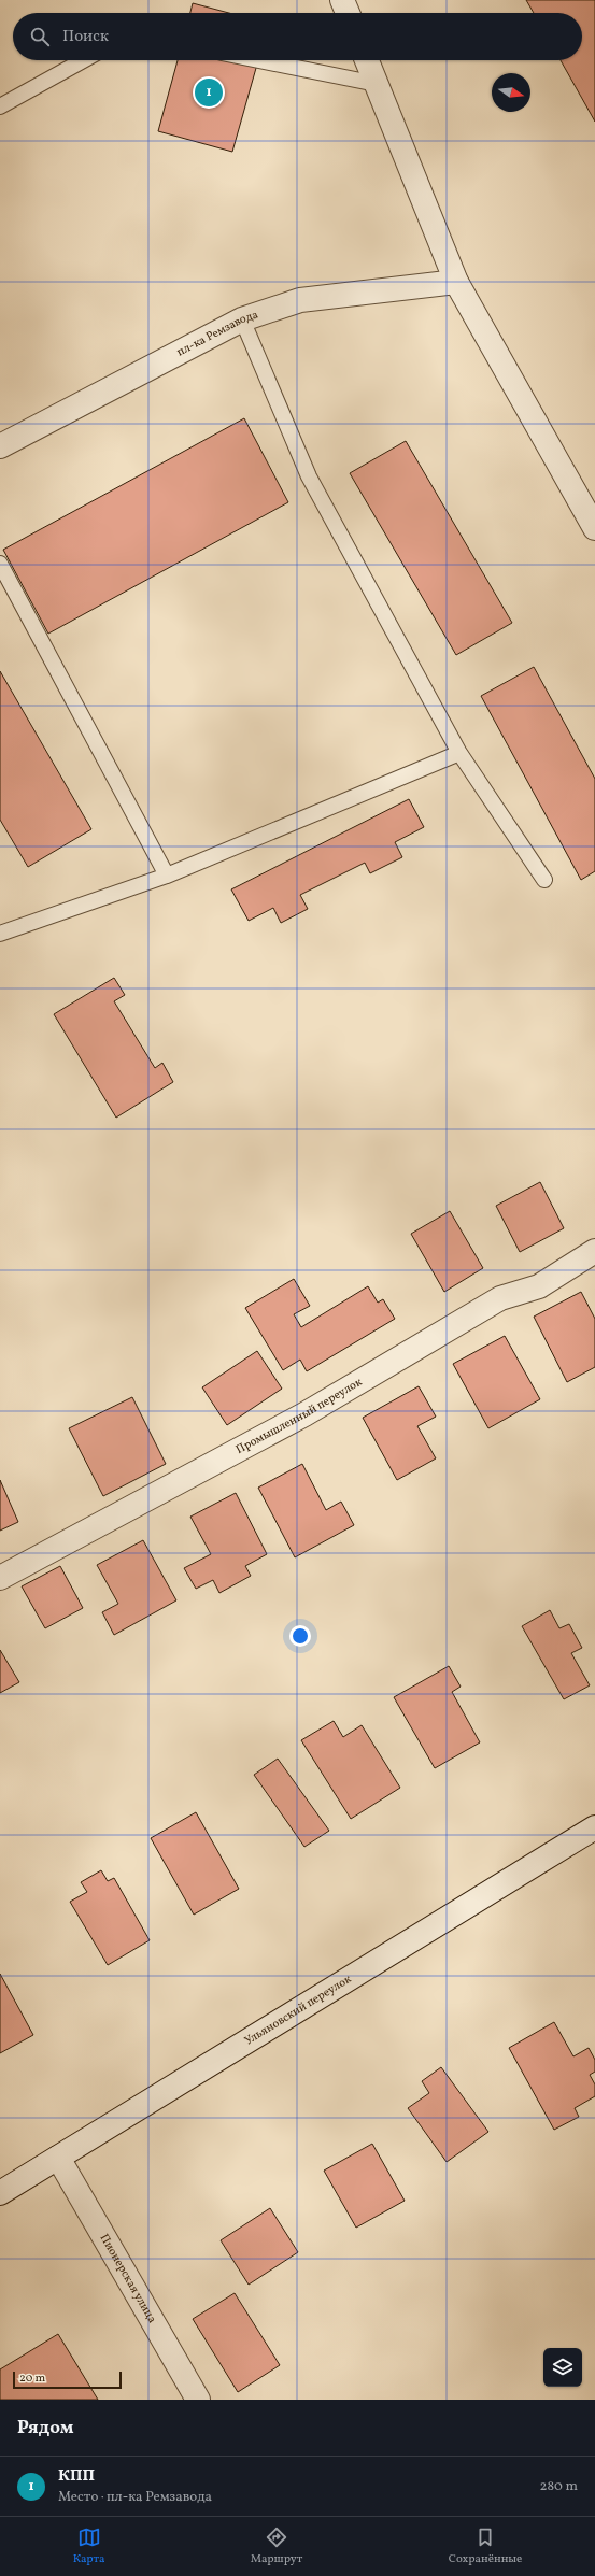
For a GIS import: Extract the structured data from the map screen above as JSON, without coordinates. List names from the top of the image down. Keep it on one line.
{"streets":{"street":["пл-ка Ремзавода","Промышленный переулок","Ульяновский переулок","Пионерская улица"]},"crossings":[["Ульяновский переулок","Пионерская улица"]],"scale_bar":"20 m","north":"right","page":{"search":"Поиск","pins":"1","scale":"20 m","heading":"Рядом","list":[{"mark":"1","name":"КПП","note":"Место · пл-ка Ремзавода","value":"280 m"}],"nav":["Карта","Маршрут","Сохранённые"]}}
